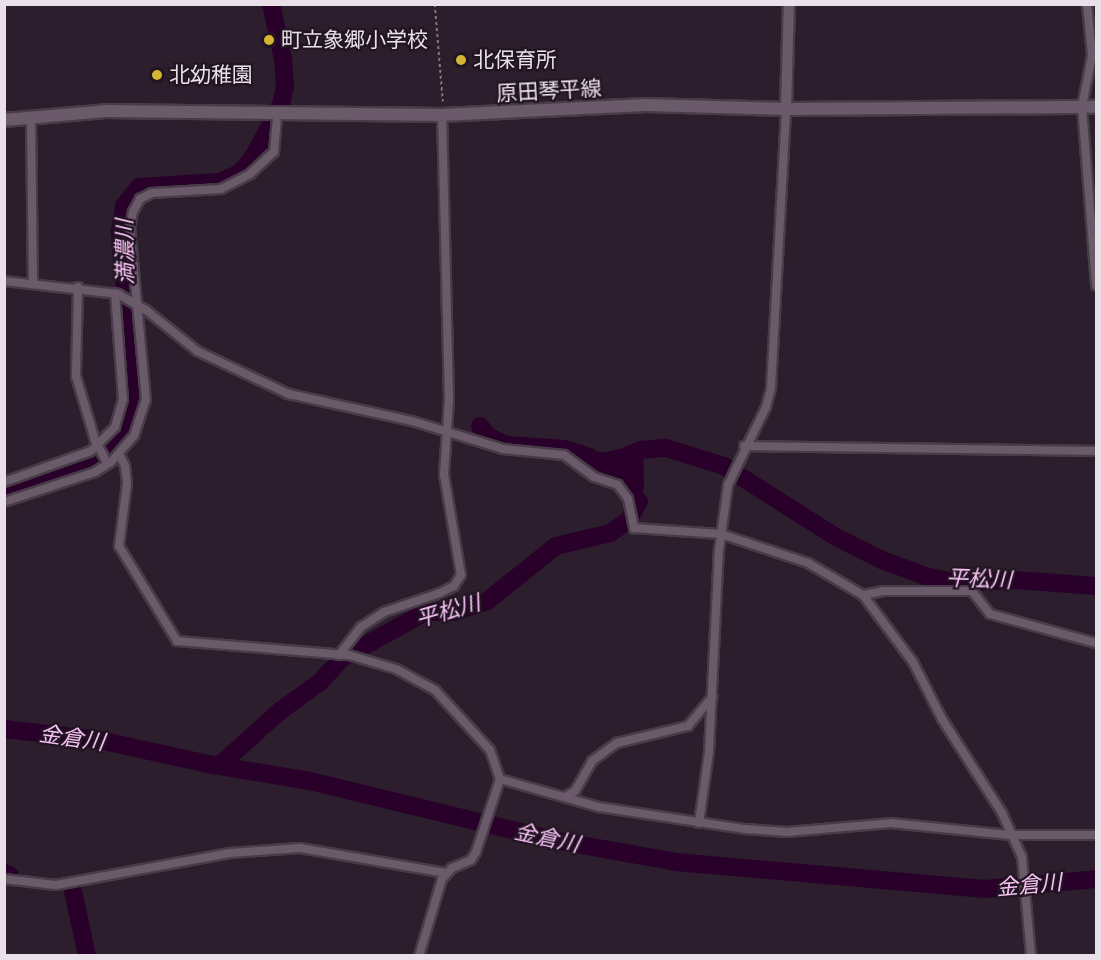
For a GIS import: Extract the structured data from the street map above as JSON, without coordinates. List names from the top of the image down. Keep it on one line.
{"streets":{"main road":["原田琴平線"]},"water":["満濃川","平松川","金倉川"],"places":["町立象郷小学校","北保育所","北幼稚園"]}
